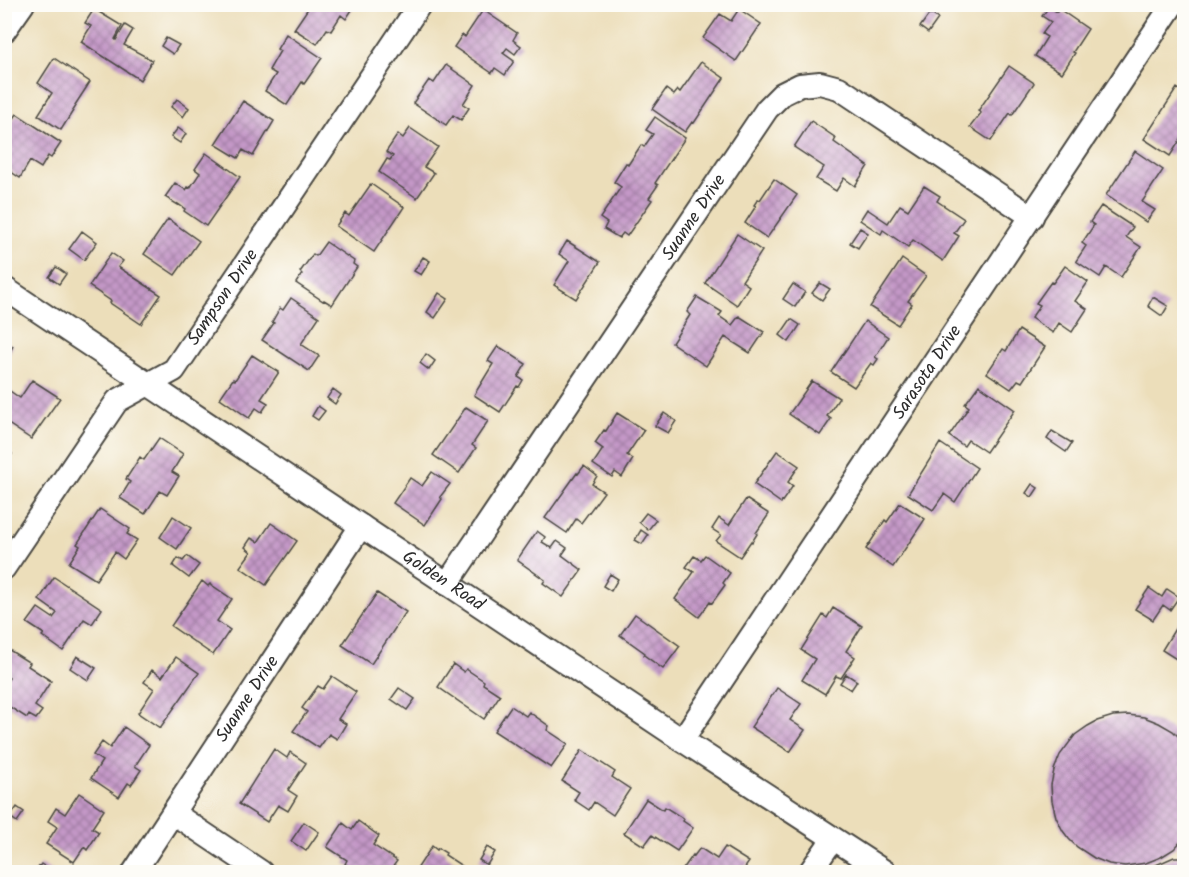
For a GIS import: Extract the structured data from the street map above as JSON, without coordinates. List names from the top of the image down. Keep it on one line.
{"streets":{"street":["Suanne Drive","Sampson Drive","Sarasota Drive","Golden Road"]},"crossings":[["Suanne Drive","Sarasota Drive"],["Suanne Drive","Golden Road"],["Sampson Drive","Golden Road"],["Sarasota Drive","Golden Road"]]}
